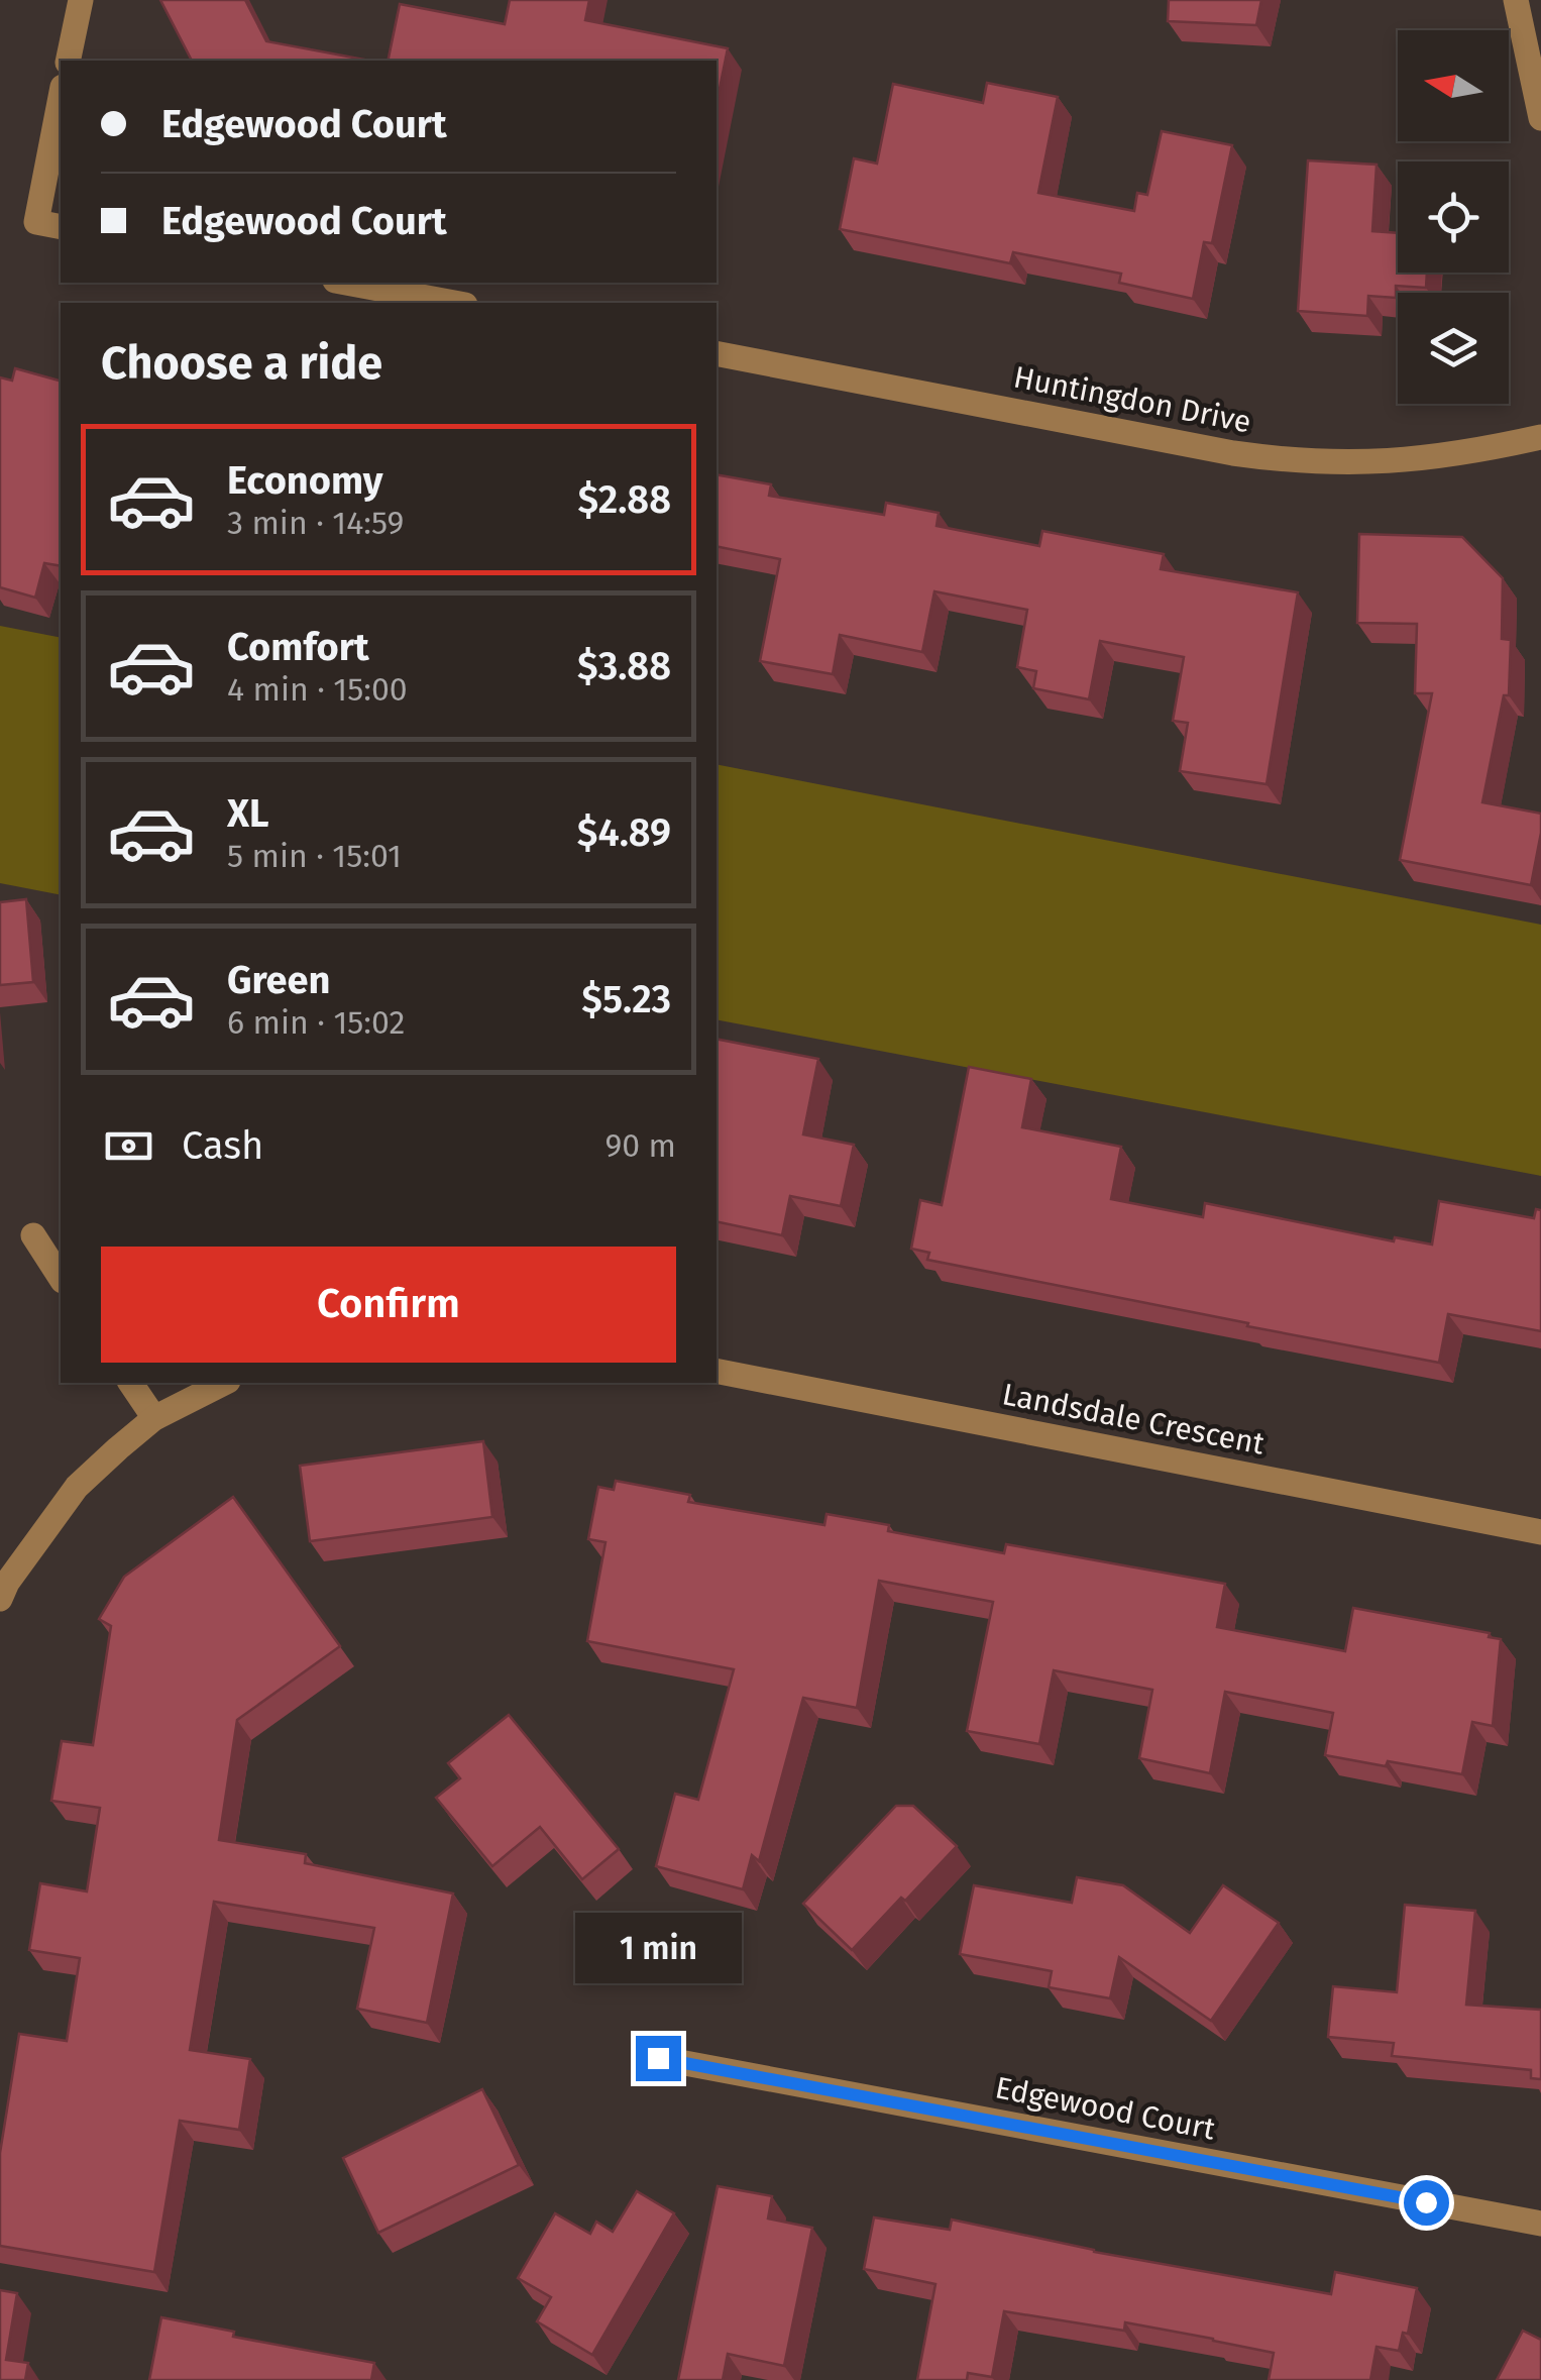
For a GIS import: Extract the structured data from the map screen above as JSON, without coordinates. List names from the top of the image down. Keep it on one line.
{"streets":{"street":["Huntingdon Drive","Landsdale Crescent","Edgewood Court"]},"north":"left","page":{"banner":["Edgewood Court","Edgewood Court"],"heading":"Choose a ride","list":[{"name":"Economy","note":"3 min · 14:59","value":"$2.88"},{"name":"Comfort","note":"4 min · 15:00","value":"$3.88"},{"name":"XL","note":"5 min · 15:01","value":"$4.89"},{"name":"Green","note":"6 min · 15:02","value":"$5.23"}],"pay":["Cash","90 m"],"buttons":"Confirm","bubble":"1 min"}}
